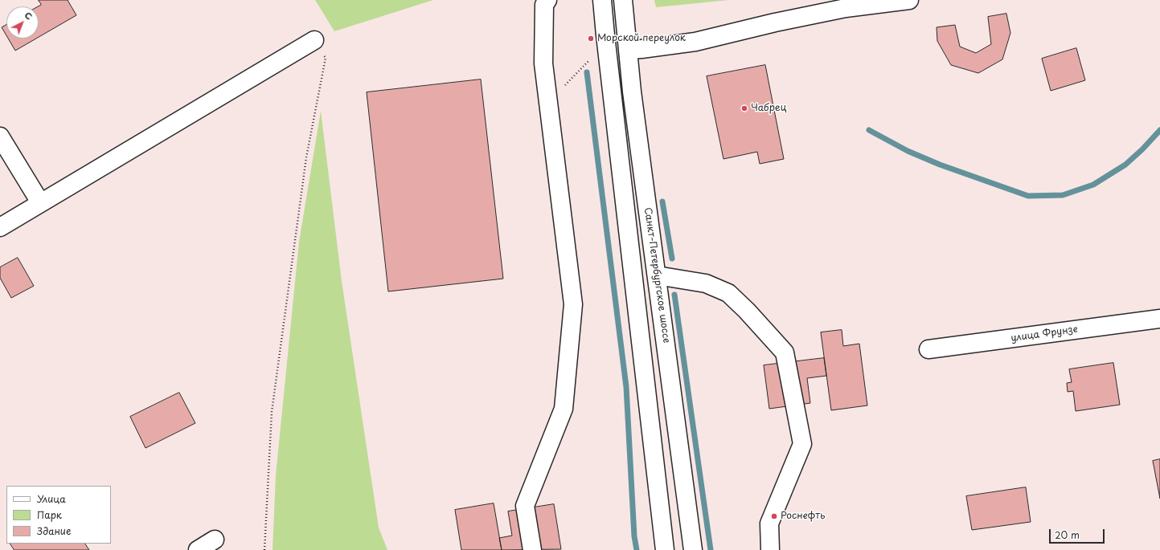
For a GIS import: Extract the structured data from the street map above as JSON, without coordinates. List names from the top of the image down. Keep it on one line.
{"streets":{"main road":["Санкт-Петербургское шоссе","улица Фрунзе"]},"places":["Морской переулок","Чабрец","Роснефть"],"legend":["Улица","Парк","Здание"],"scale_bar":"20 m","north":"top right"}
